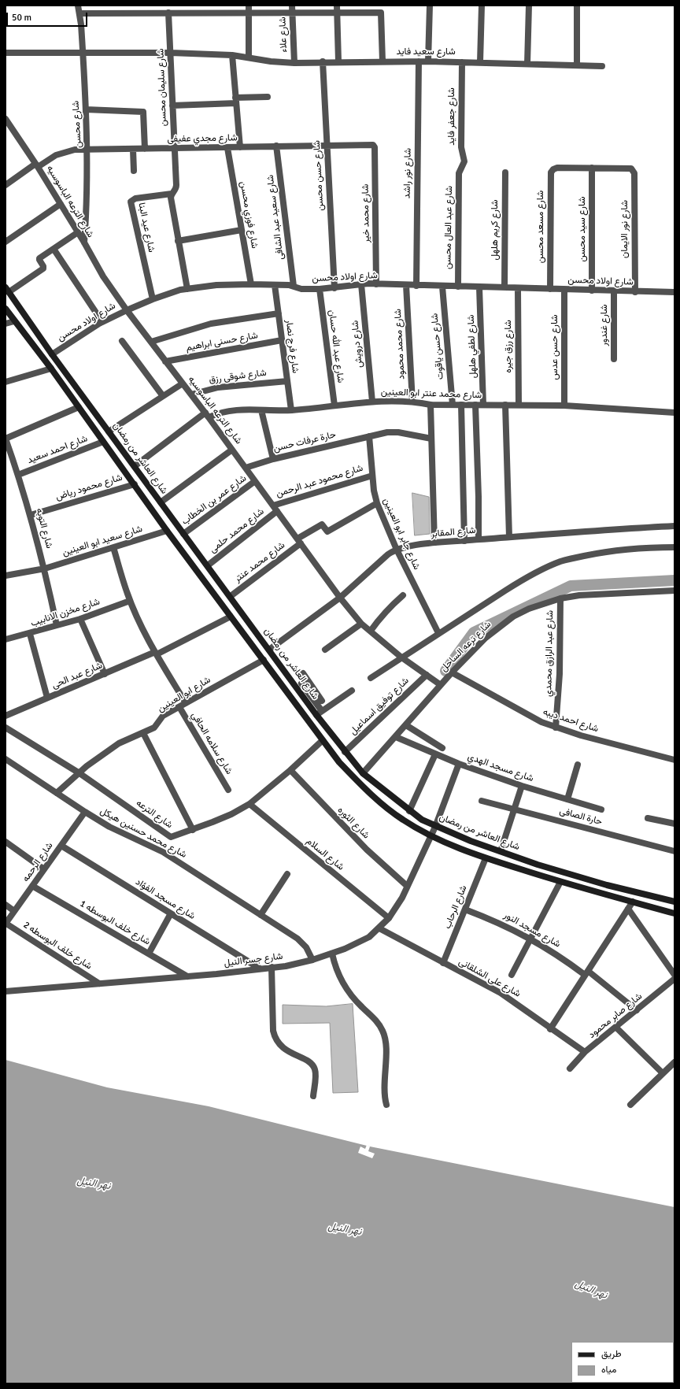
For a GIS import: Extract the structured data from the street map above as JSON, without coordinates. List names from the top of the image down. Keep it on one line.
{"streets":{"main road":["شارع العاشر من رمضان"],"street":["شارع علاء","شارع سعيد فايد","شارع سليمان محسن","شارع جعفر فايد","شارع محسن","شارع مجدي عفيفى","شارع نور راشد","شارع حسن محسن","شارع الترعه الباسوسيه","شارع محمد خير","شارع فوزي محسن","شارع سعيد عبد الشافى","شارع مسعد محسن","شارع عيد البنا","شارع عبد العال محسن","شارع سيد محسن","شارع نور الايمان","شارع كريم هلهل","شارع اولاد محسن","شارع غندور","شارع حسنى ابراهيم","شارع درويش","شارع محمد محمود","شارع فرج نصار","شارع عبد الله حسان","شارع حسن ياقوت","شارع لطفي هلهل","شارع رزق جيره","شارع حسن عدس","شارع شوقى رزق","شارع محمد عنتر ابو العينين","حارة عرفات حسن","شارع احمد سعيد","شارع محمود عبد الرحمن","شارع محمود رياض","شارع عمر بن الخطاب","شارع التوبه","شارع محمد حلمى","شارع المقابر","شارع جابر ابو العينين","شارع سعيد ابو العينين","شارع محمد عنتر","شارع مخزن الانابيب","شارع ترعه الساحل","شارع عبد الرازق محمدي","شارع عبد الحى","شارع ابو العينين","شارع توفيق اسماعيل","شارع احمد ديبه","شارع سلامه الحافي","شارع مسجد الهدي","شارع الترعه","حارة الصافى","شارع الثوره","شارع محمد حسنين هيكل","شارع السلام","شارع الرحمه","شارع مسجد الفؤاد","شارع الرحاب","شارع خلف البوسطه 1","شارع مسجد النور","شارع خلف البوسطه 2","شارع جسر النيل","شارع على الشلقانى","شارع صابر محمود"]},"crossings":[["شارع علاء","شارع سعيد فايد"],["شارع سعيد فايد","شارع سليمان محسن"],["شارع سعيد فايد","شارع جعفر فايد"],["شارع سعيد فايد","شارع محسن"],["شارع سعيد فايد","شارع نور راشد"],["شارع سعيد فايد","شارع حسن محسن"],["شارع سليمان محسن","شارع مجدي عفيفى"],["شارع سليمان محسن","شارع عيد البنا"],["شارع سليمان محسن","شارع اولاد محسن"],["شارع جعفر فايد","شارع عبد العال محسن"],["شارع محسن","شارع مجدي عفيفى"],["شارع محسن","شارع الترعه الباسوسيه"],["شارع مجدي عفيفى","شارع حسن محسن"],["شارع مجدي عفيفى","شارع الترعه الباسوسيه"],["شارع مجدي عفيفى","شارع محمد خير"],["شارع مجدي عفيفى","شارع فوزي محسن"],["شارع مجدي عفيفى","شارع سعيد عبد الشافى"],["شارع نور راشد","شارع اولاد محسن"],["شارع حسن محسن","شارع اولاد محسن"],["شارع الترعه الباسوسيه","شارع اولاد محسن"],["شارع الترعه الباسوسيه","شارع حسنى ابراهيم"],["شارع الترعه الباسوسيه","شارع شوقى رزق"],["شارع الترعه الباسوسيه","شارع محمد عنتر ابو العينين"],["شارع الترعه الباسوسيه","حارة عرفات حسن"],["شارع الترعه الباسوسيه","شارع محمود عبد الرحمن"],["شارع الترعه الباسوسيه","شارع عمر بن الخطاب"],["شارع الترعه الباسوسيه","شارع محمد حلمى"],["شارع الترعه الباسوسيه","شارع المقابر"],["شارع الترعه الباسوسيه","شارع محمد عنتر"],["شارع الترعه الباسوسيه","شارع ترعه الساحل"],["شارع الترعه الباسوسيه","شارع توفيق اسماعيل"],["شارع محمد خير","شارع اولاد محسن"],["شارع فوزي محسن","شارع اولاد محسن"],["شارع سعيد عبد الشافى","شارع اولاد محسن"],["شارع مسعد محسن","شارع سيد محسن"],["شارع مسعد محسن","شارع نور الايمان"],["شارع مسعد محسن","شارع اولاد محسن"],["شارع عيد البنا","شارع اولاد محسن"],["شارع عبد العال محسن","شارع اولاد محسن"],["شارع سيد محسن","شارع نور الايمان"],["شارع سيد محسن","شارع اولاد محسن"],["شارع نور الايمان","شارع اولاد محسن"],["شارع كريم هلهل","شارع اولاد محسن"],["شارع اولاد محسن","شارع غندور"],["شارع اولاد محسن","شارع درويش"],["شارع اولاد محسن","شارع محمد محمود"],["شارع اولاد محسن","شارع فرج نصار"],["شارع اولاد محسن","شارع عبد الله حسان"],["شارع اولاد محسن","شارع حسن ياقوت"],["شارع اولاد محسن","شارع لطفي هلهل"],["شارع اولاد محسن","شارع رزق جيره"],["شارع اولاد محسن","شارع حسن عدس"],["شارع اولاد محسن","شارع العاشر من رمضان"],["شارع حسنى ابراهيم","شارع فرج نصار"],["شارع درويش","شارع محمد عنتر ابو العينين"],["شارع محمد محمود","شارع محمد عنتر ابو العينين"],["شارع فرج نصار","شارع شوقى رزق"],["شارع فرج نصار","شارع محمد عنتر ابو العينين"],["شارع عبد الله حسان","شارع محمد عنتر ابو العينين"],["شارع حسن ياقوت","شارع محمد عنتر ابو العينين"],["شارع لطفي هلهل","شارع محمد عنتر ابو العينين"],["شارع رزق جيره","شارع محمد عنتر ابو العينين"],["شارع حسن عدس","شارع محمد عنتر ابو العينين"],["شارع محمد عنتر ابو العينين","شارع العاشر من رمضان"],["حارة عرفات حسن","شارع جابر ابو العينين"],["شارع احمد سعيد","شارع العاشر من رمضان"],["شارع احمد سعيد","شارع التوبه"],["شارع العاشر من رمضان","شارع محمود رياض"],["شارع العاشر من رمضان","شارع عمر بن الخطاب"],["شارع العاشر من رمضان","شارع محمد حلمى"],["شارع العاشر من رمضان","شارع المقابر"],["شارع العاشر من رمضان","شارع سعيد ابو العينين"],["شارع العاشر من رمضان","شارع محمد عنتر"],["شارع العاشر من رمضان","شارع ترعه الساحل"],["شارع العاشر من رمضان","شارع عبد الحى"],["شارع العاشر من رمضان","شارع ابو العينين"],["شارع العاشر من رمضان","شارع توفيق اسماعيل"],["شارع العاشر من رمضان","شارع الترعه"],["شارع العاشر من رمضان","شارع الرحاب"],["شارع العاشر من رمضان","شارع جسر النيل"],["شارع محمود عبد الرحمن","شارع جابر ابو العينين"],["شارع محمود رياض","شارع التوبه"],["شارع التوبه","شارع سعيد ابو العينين"],["شارع التوبه","شارع مخزن الانابيب"],["شارع المقابر","شارع جابر ابو العينين"],["شارع جابر ابو العينين","شارع محمد عنتر"],["شارع جابر ابو العينين","شارع ترعه الساحل"],["شارع ترعه الساحل","شارع عبد الرازق محمدي"],["شارع ترعه الساحل","شارع احمد ديبه"],["شارع ترعه الساحل","شارع مسجد الهدي"],["شارع عبد الرازق محمدي","شارع احمد ديبه"],["شارع ابو العينين","شارع سلامه الحافي"],["شارع ابو العينين","شارع الترعه"],["شارع ابو العينين","شارع محمد حسنين هيكل"],["شارع مسجد الهدي","شارع جسر النيل"],["شارع الترعه","شارع الثوره"],["شارع الترعه","شارع السلام"],["شارع الثوره","شارع جسر النيل"],["شارع محمد حسنين هيكل","شارع الرحمه"],["شارع محمد حسنين هيكل","شارع جسر النيل"],["شارع السلام","شارع جسر النيل"],["شارع الرحمه","شارع مسجد الفؤاد"],["شارع الرحمه","شارع خلف البوسطه 1"],["شارع الرحمه","شارع خلف البوسطه 2"],["شارع مسجد الفؤاد","شارع جسر النيل"],["شارع الرحاب","شارع مسجد النور"],["شارع الرحاب","شارع على الشلقانى"],["شارع خلف البوسطه 1","شارع جسر النيل"],["شارع مسجد النور","شارع صابر محمود"],["شارع خلف البوسطه 2","شارع جسر النيل"],["شارع جسر النيل","شارع على الشلقانى"],["شارع على الشلقانى","شارع صابر محمود"]],"water":["نهر النيل"],"legend":["طريق","مياه"],"scale_bar":"50 m"}
